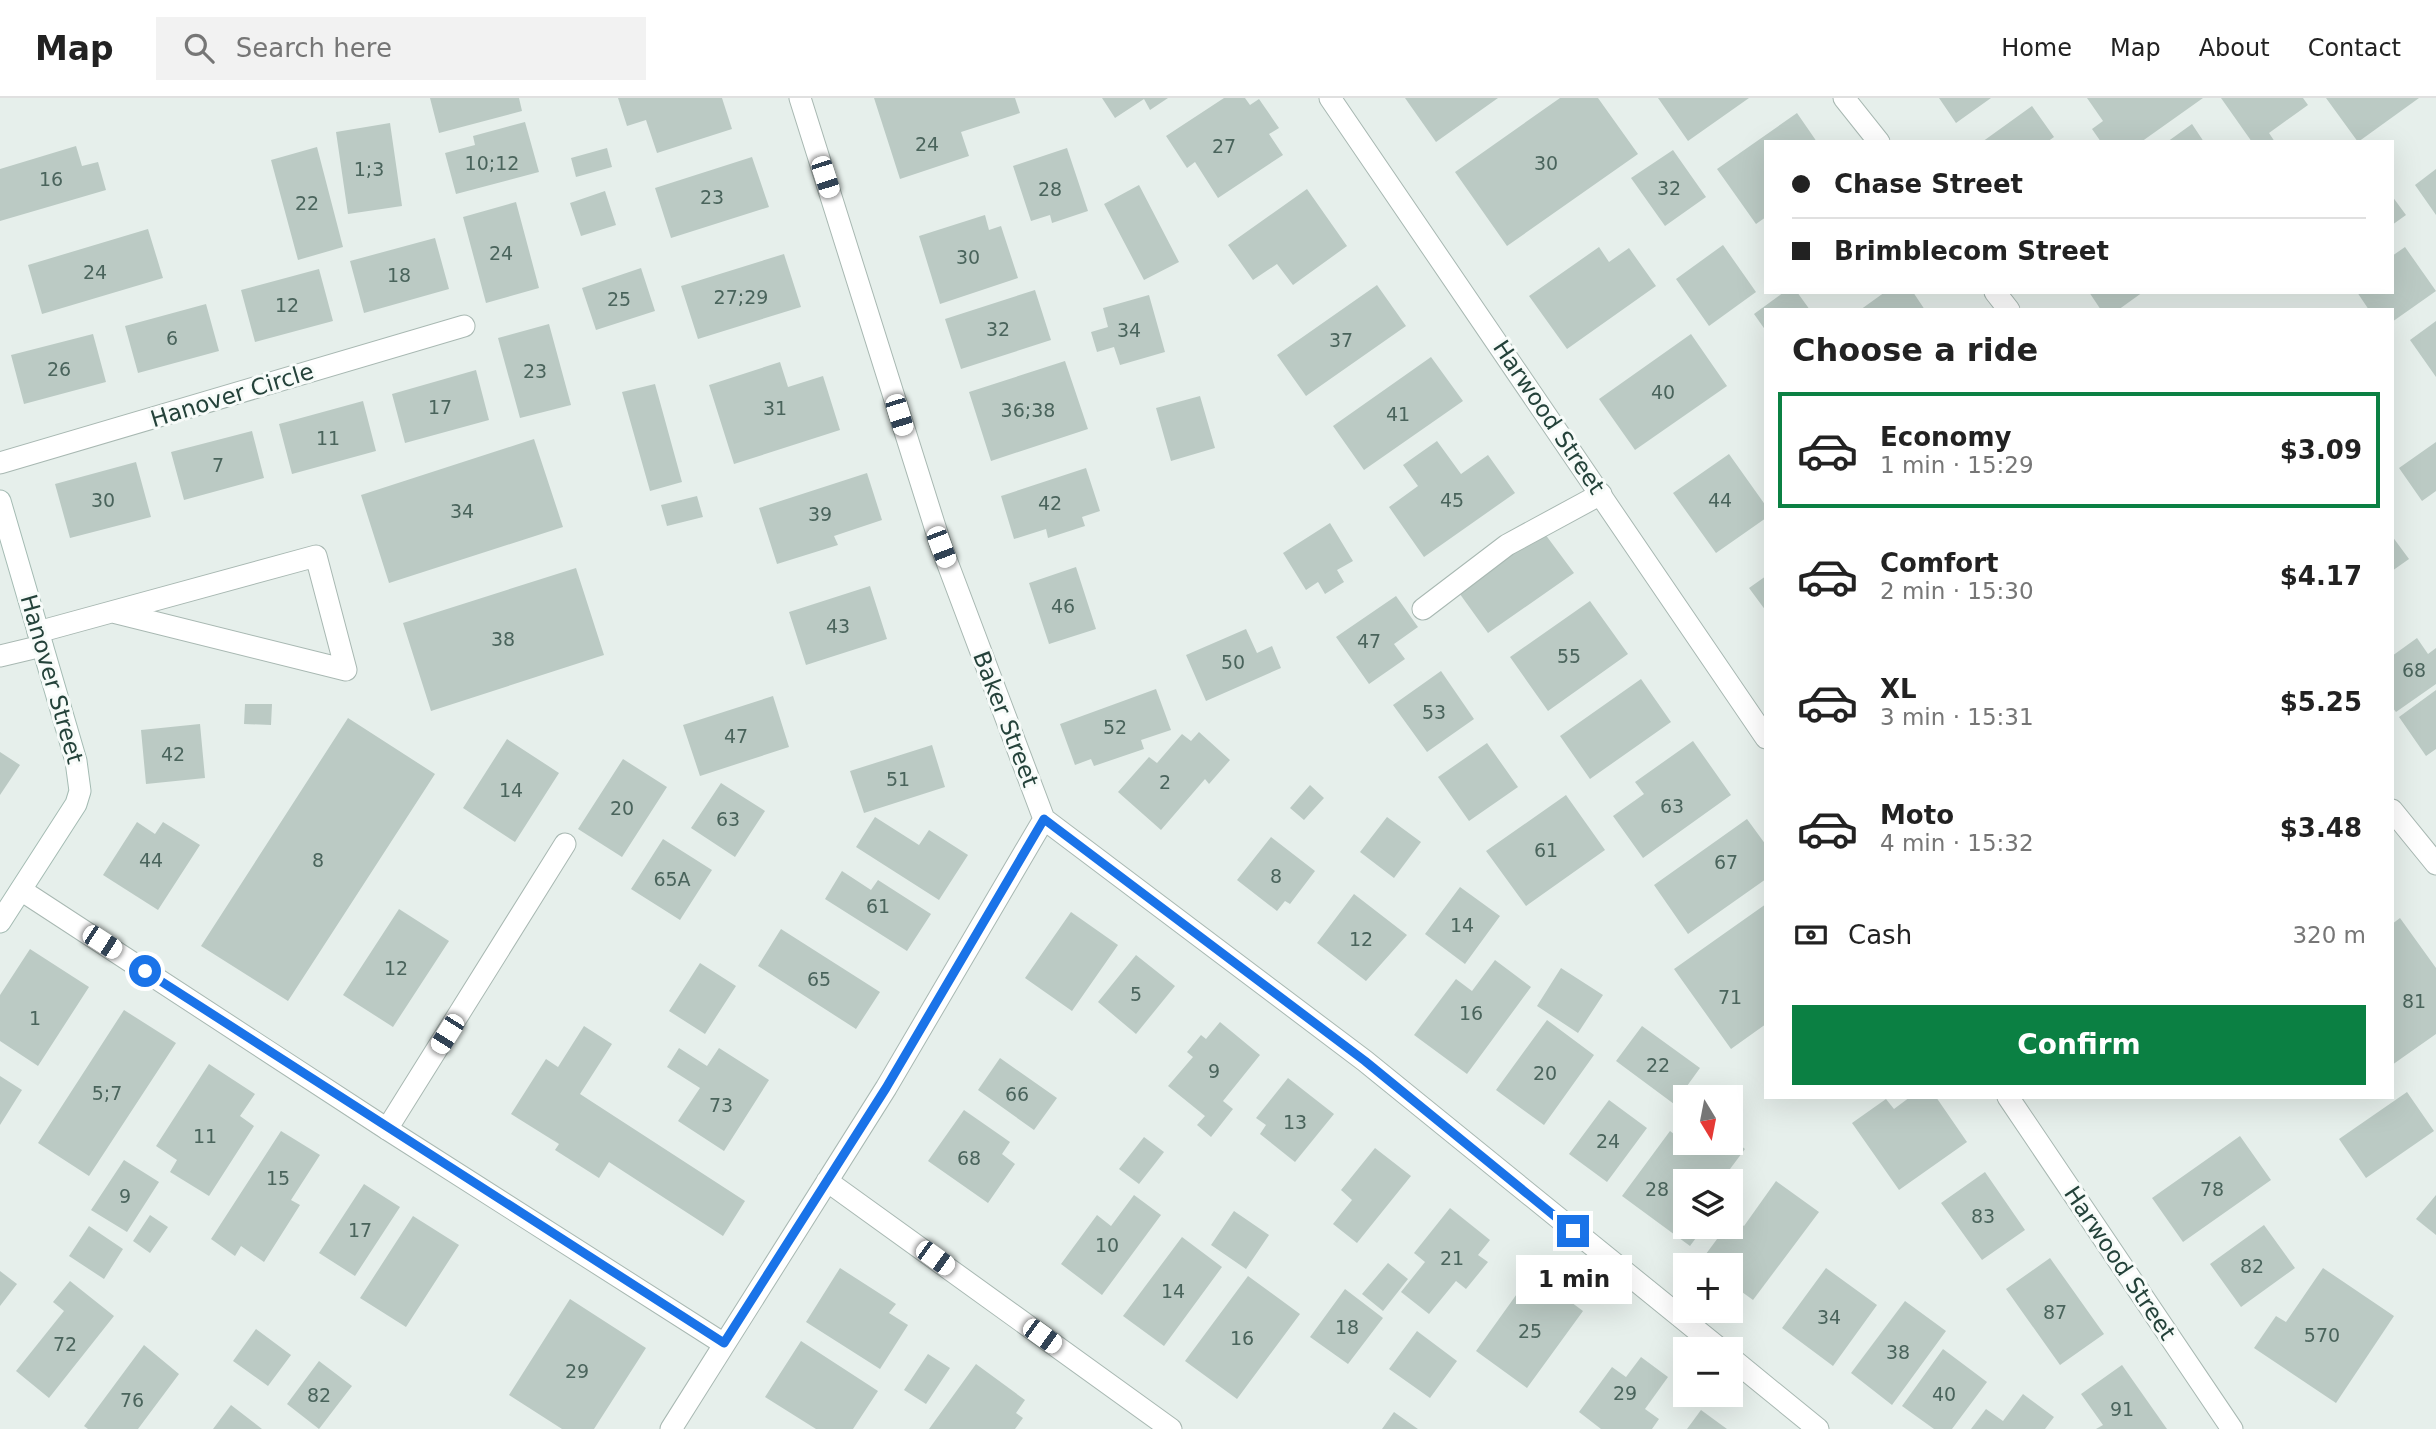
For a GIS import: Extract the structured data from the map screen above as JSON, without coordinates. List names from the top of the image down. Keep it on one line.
{"streets":{"street":["Hanover Circle","Harwood Street","Hanover Street","Baker Street"]},"house_numbers":["24","27","10;12","30","1;3","16","32","28","23","22","24","30","24","18","27;29","25","12","32","34","6","37","26","23","40","17","31","36;38","41","11","7","30","45","44","42","34","39","46","43","38","47","55","50","68","53","52","47","42","51","2","14","63","20","63","61","44","8","67","8","65A","61","14","12","12","65","5","71","81","16","1","22","9","20","5;7","66","73","13","11","24","68","15","28","78","9","83","17","10","21","82","14","87","34","18","25","570","16","72","38","29","29","40","82","76","91"],"north":"bottom","page":{"header":"Map","search":"Search here","nav":["Home","Map","About","Contact"],"banner":["Chase Street","Brimblecom Street"],"heading":"Choose a ride","list":[{"name":"Economy","note":"1 min · 15:29","value":"$3.09"},{"name":"Comfort","note":"2 min · 15:30","value":"$4.17"},{"name":"XL","note":"3 min · 15:31","value":"$5.25"},{"name":"Moto","note":"4 min · 15:32","value":"$3.48"}],"pay":["Cash","320 m"],"buttons":"Confirm","map_buttons":["+","−"],"bubble":"1 min"}}
